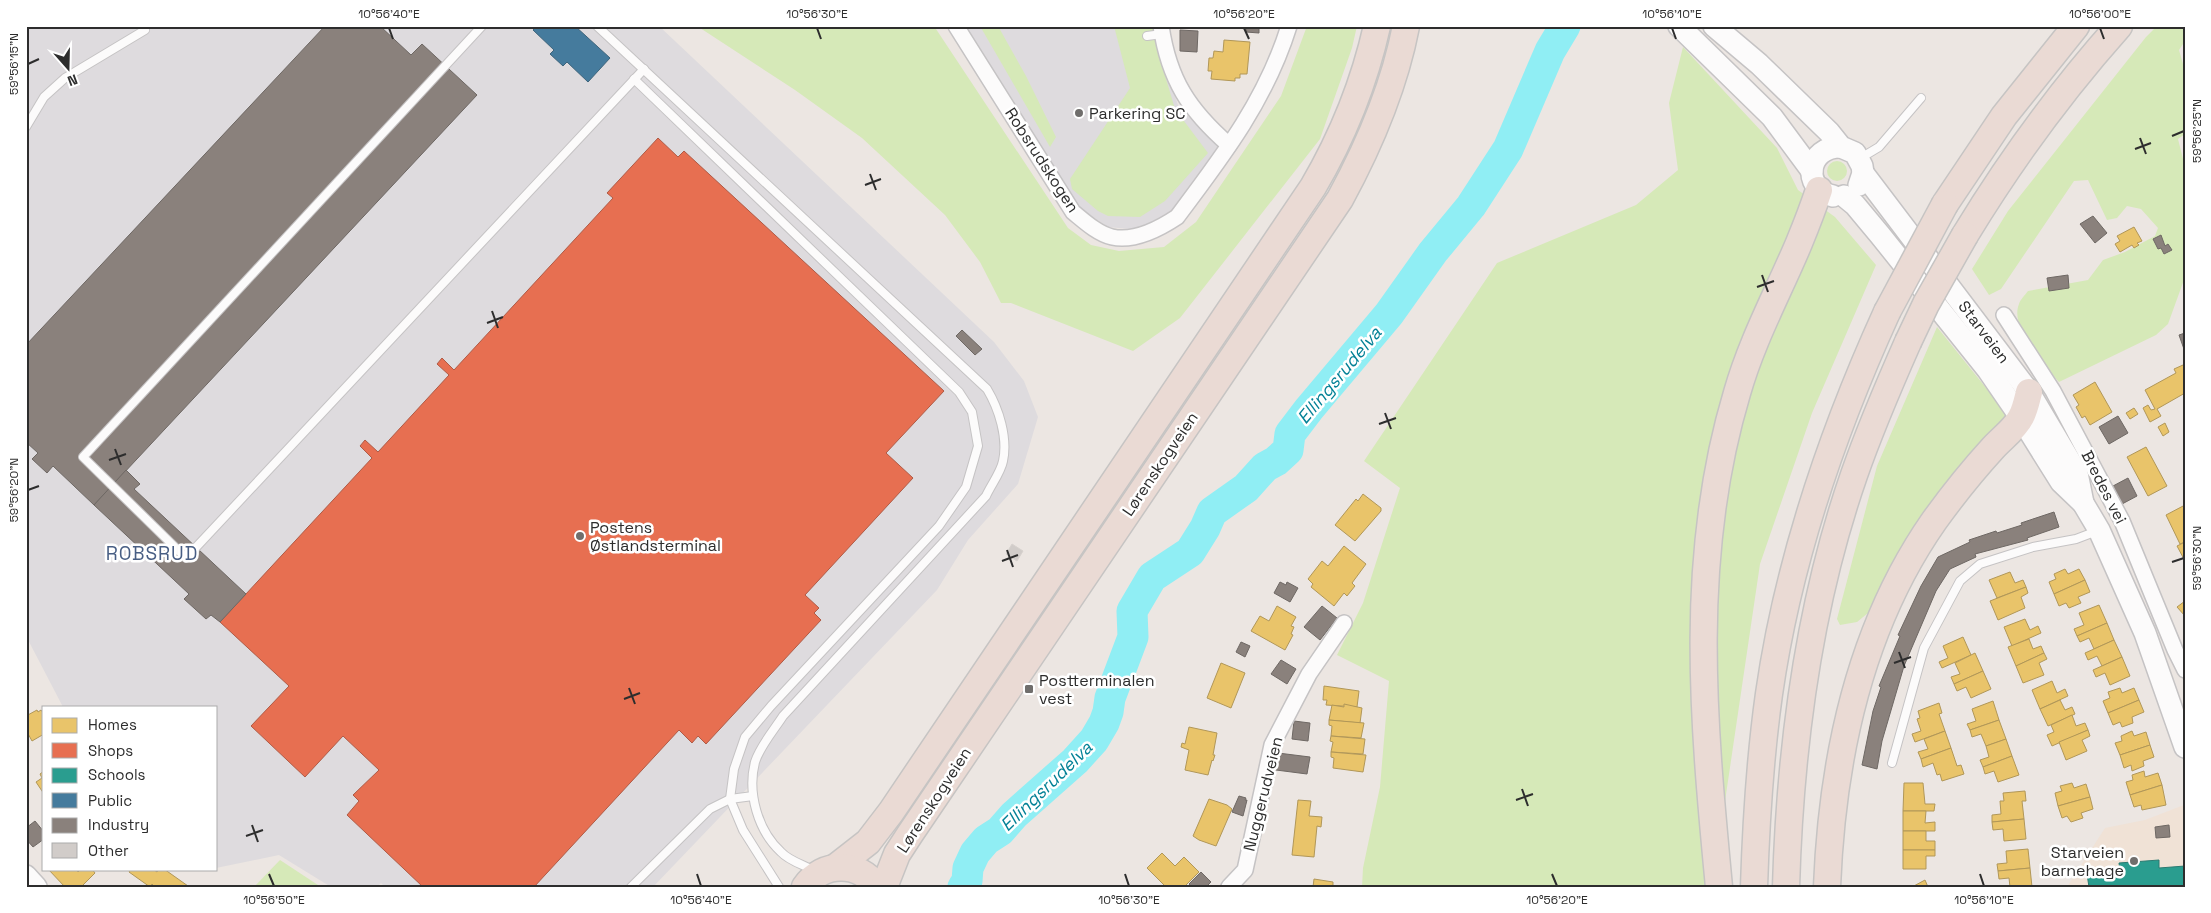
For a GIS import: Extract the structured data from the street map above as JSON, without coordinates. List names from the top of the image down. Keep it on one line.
{"streets":{"highway":["Lørenskogveien"],"street":["Robsrudskogen","Starveien","Bredes vei","Nuggerudveien"]},"districts":["ROBSRUD"],"water":["Ellingsrudelva"],"places":{"other":["Parkering SC","Postens Østlandsterminal","Starveien barnehage"],"transit":["Postterminalen vest"]},"legend":["Homes","Shops","Schools","Public","Industry","Other"],"north":"bottom","coordinates":["10°56'40\"E","10°56'30\"E","10°56'20\"E","10°56'10\"E","10°56'00\"E","59°56'15\"N","59°56'25\"N","59°56'20\"N","59°56'30\"N","10°56'50\"E"]}
